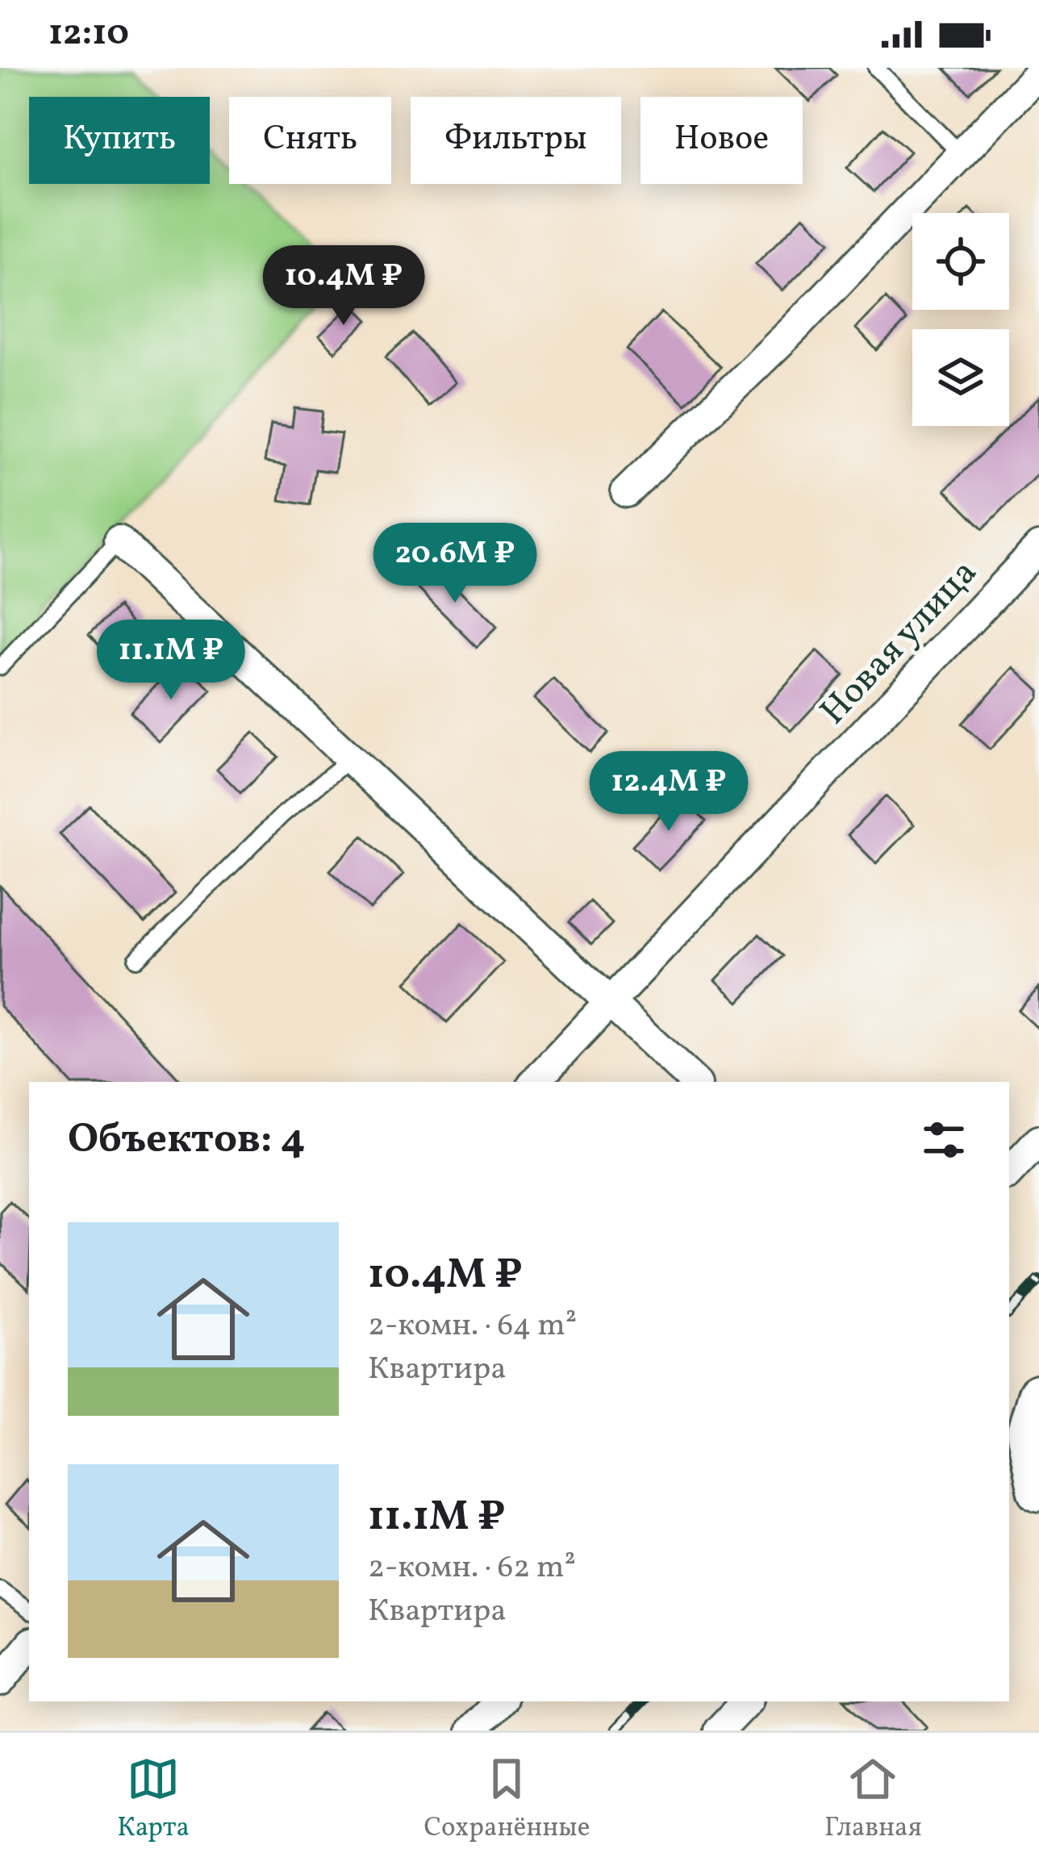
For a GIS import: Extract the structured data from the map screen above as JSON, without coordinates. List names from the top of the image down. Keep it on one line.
{"streets":{"street":["Новая улица"]},"page":{"status":"12:10","chip":["Купить","Снять","Фильтры","Новое"],"price":["10.4M ₽","20.6M ₽","11.1M ₽","12.4M ₽"],"heading":"Объектов: 4","list":[{"name":"10.4M ₽","note":"2-комн. · 64 m² · Квартира"},{"name":"11.1M ₽","note":"2-комн. · 62 m² · Квартира"}],"tabs":["Карта","Сохранённые","Главная"]}}
